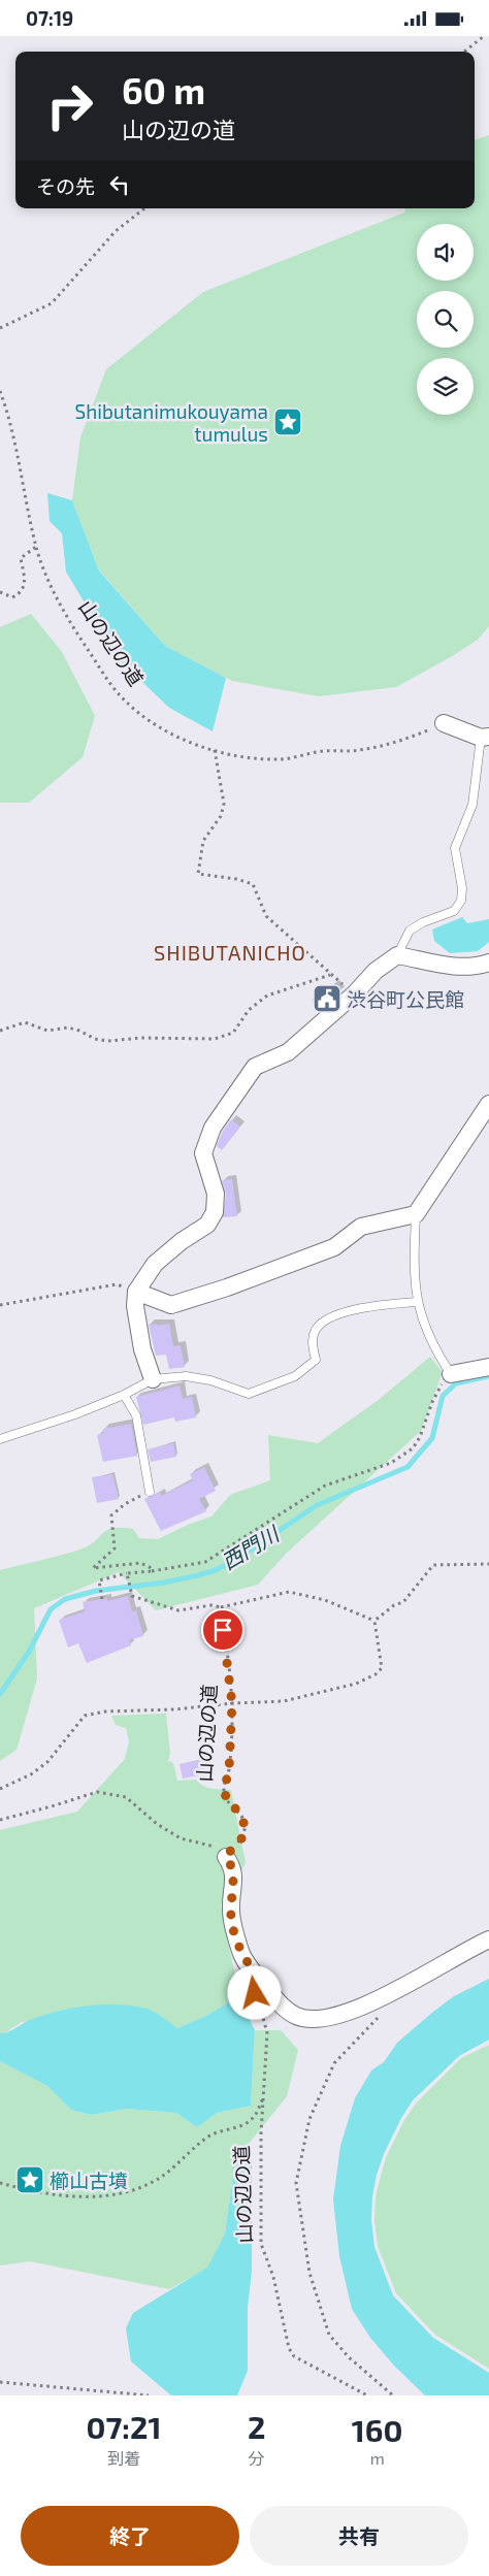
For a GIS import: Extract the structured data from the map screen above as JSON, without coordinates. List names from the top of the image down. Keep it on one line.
{"streets":{"path":["山の辺の道"]},"districts":["SHIBUTANICHO"],"water":["西門川"],"places":{"place":["Shibutanimukouyama tumulus","櫛山古墳"],"public building":["渋谷町公民館"]},"page":{"status":"07:19","turn":["60 m","山の辺の道"],"then":"その先","eta":["07:21","到着","2","分","160","m"],"buttons":["終了","共有"]}}
